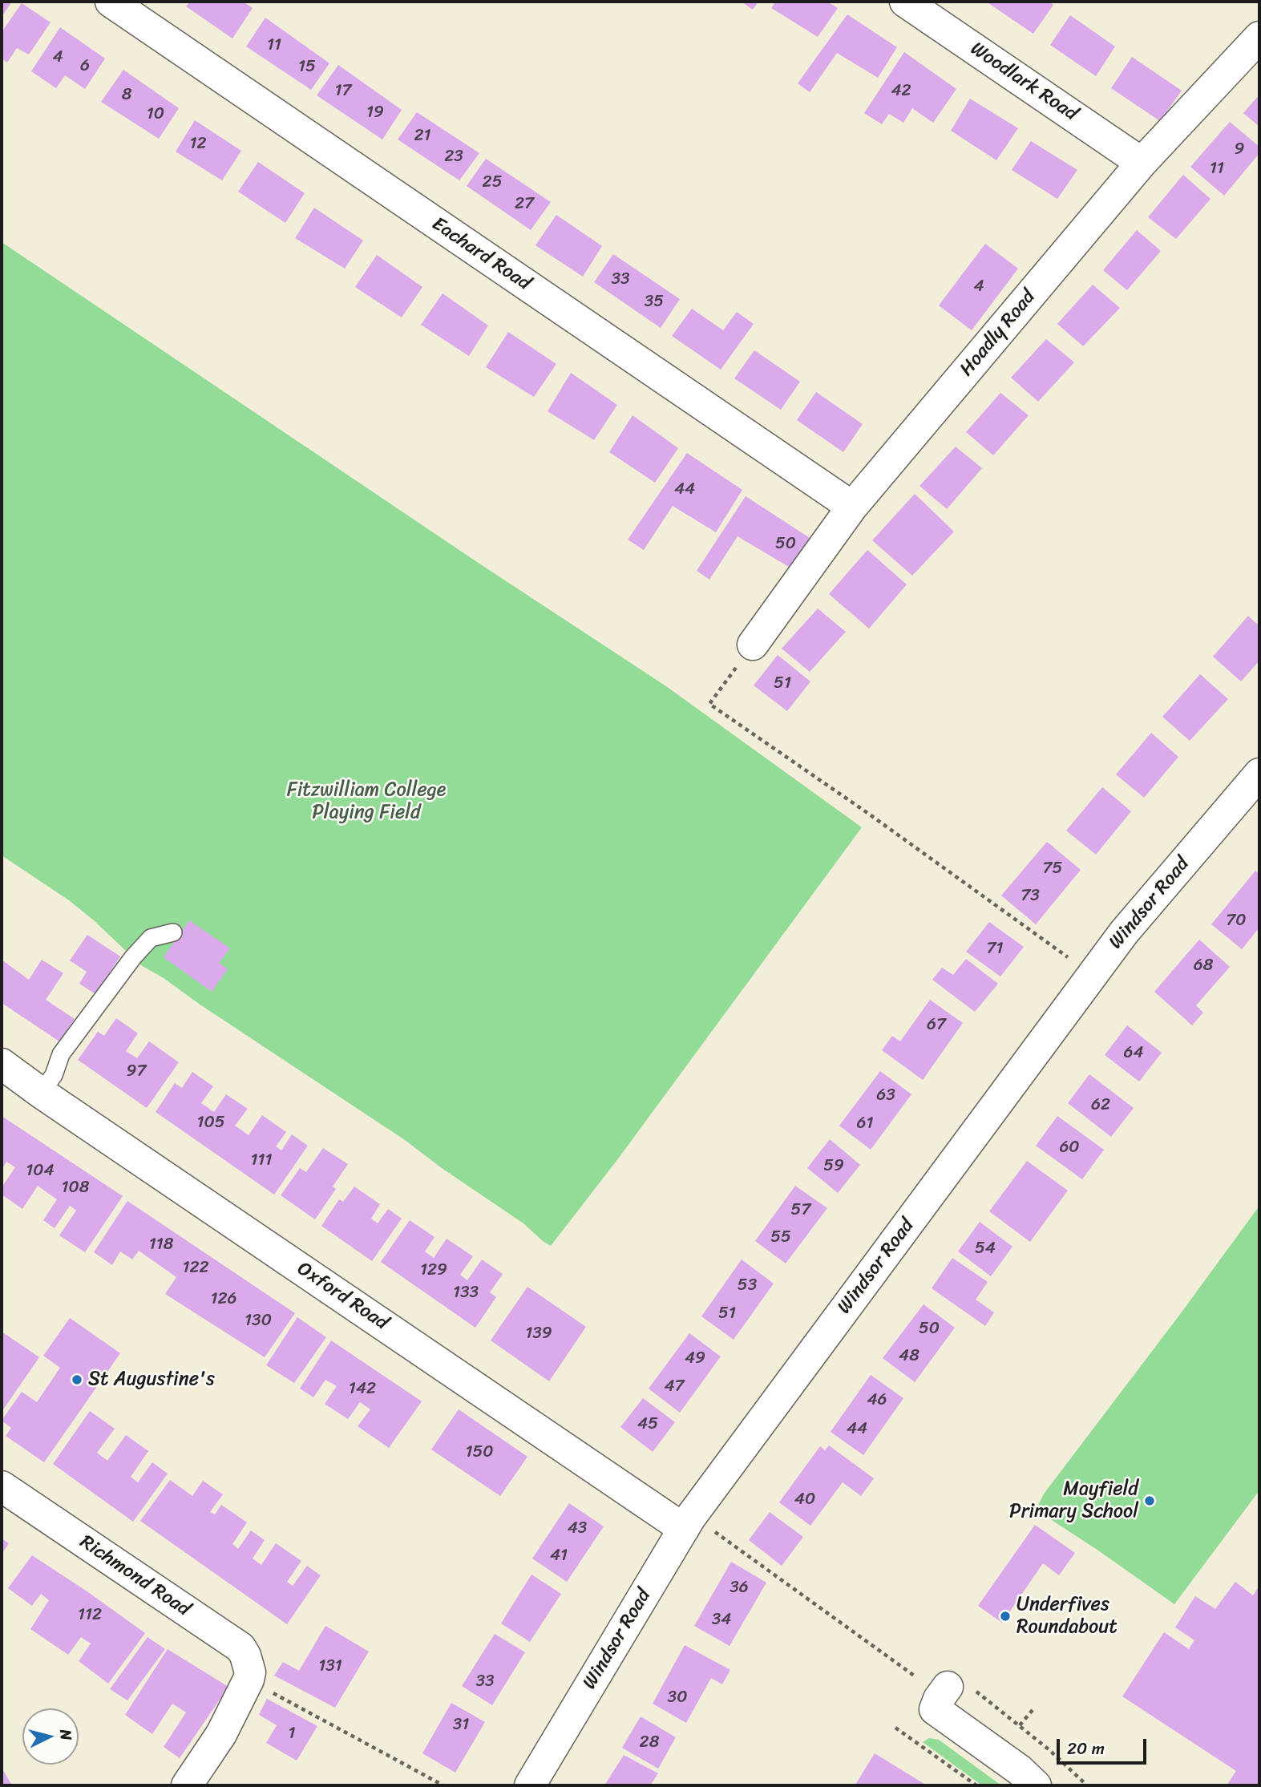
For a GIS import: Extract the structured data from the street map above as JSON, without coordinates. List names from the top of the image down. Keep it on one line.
{"streets":{"street":["Woodlark Road","Eachard Road","Hoadly Road","Windsor Road","Oxford Road","Richmond Road"]},"crossings":[["Woodlark Road","Hoadly Road"],["Eachard Road","Hoadly Road"],["Windsor Road","Oxford Road"]],"parks":["Fitzwilliam College Playing Field"],"places":["St Augustine's","Mayfield Primary School","Underfives Roundabout"],"house_numbers":["11","4","6","15","17","42","8","19","10","21","12","9","23","11","25","27","33","4","35","44","50","51","75","73","70","71","68","67","64","97","63","62","105","61","60","111","59","104","108","57","55","118","54","122","129","53","133","126","51","130","50","139","48","49","47","142","46","45","44","150","40","43","41","36","112","34","131","33","30","31","1","28"],"scale_bar":"20 m","north":"right"}
